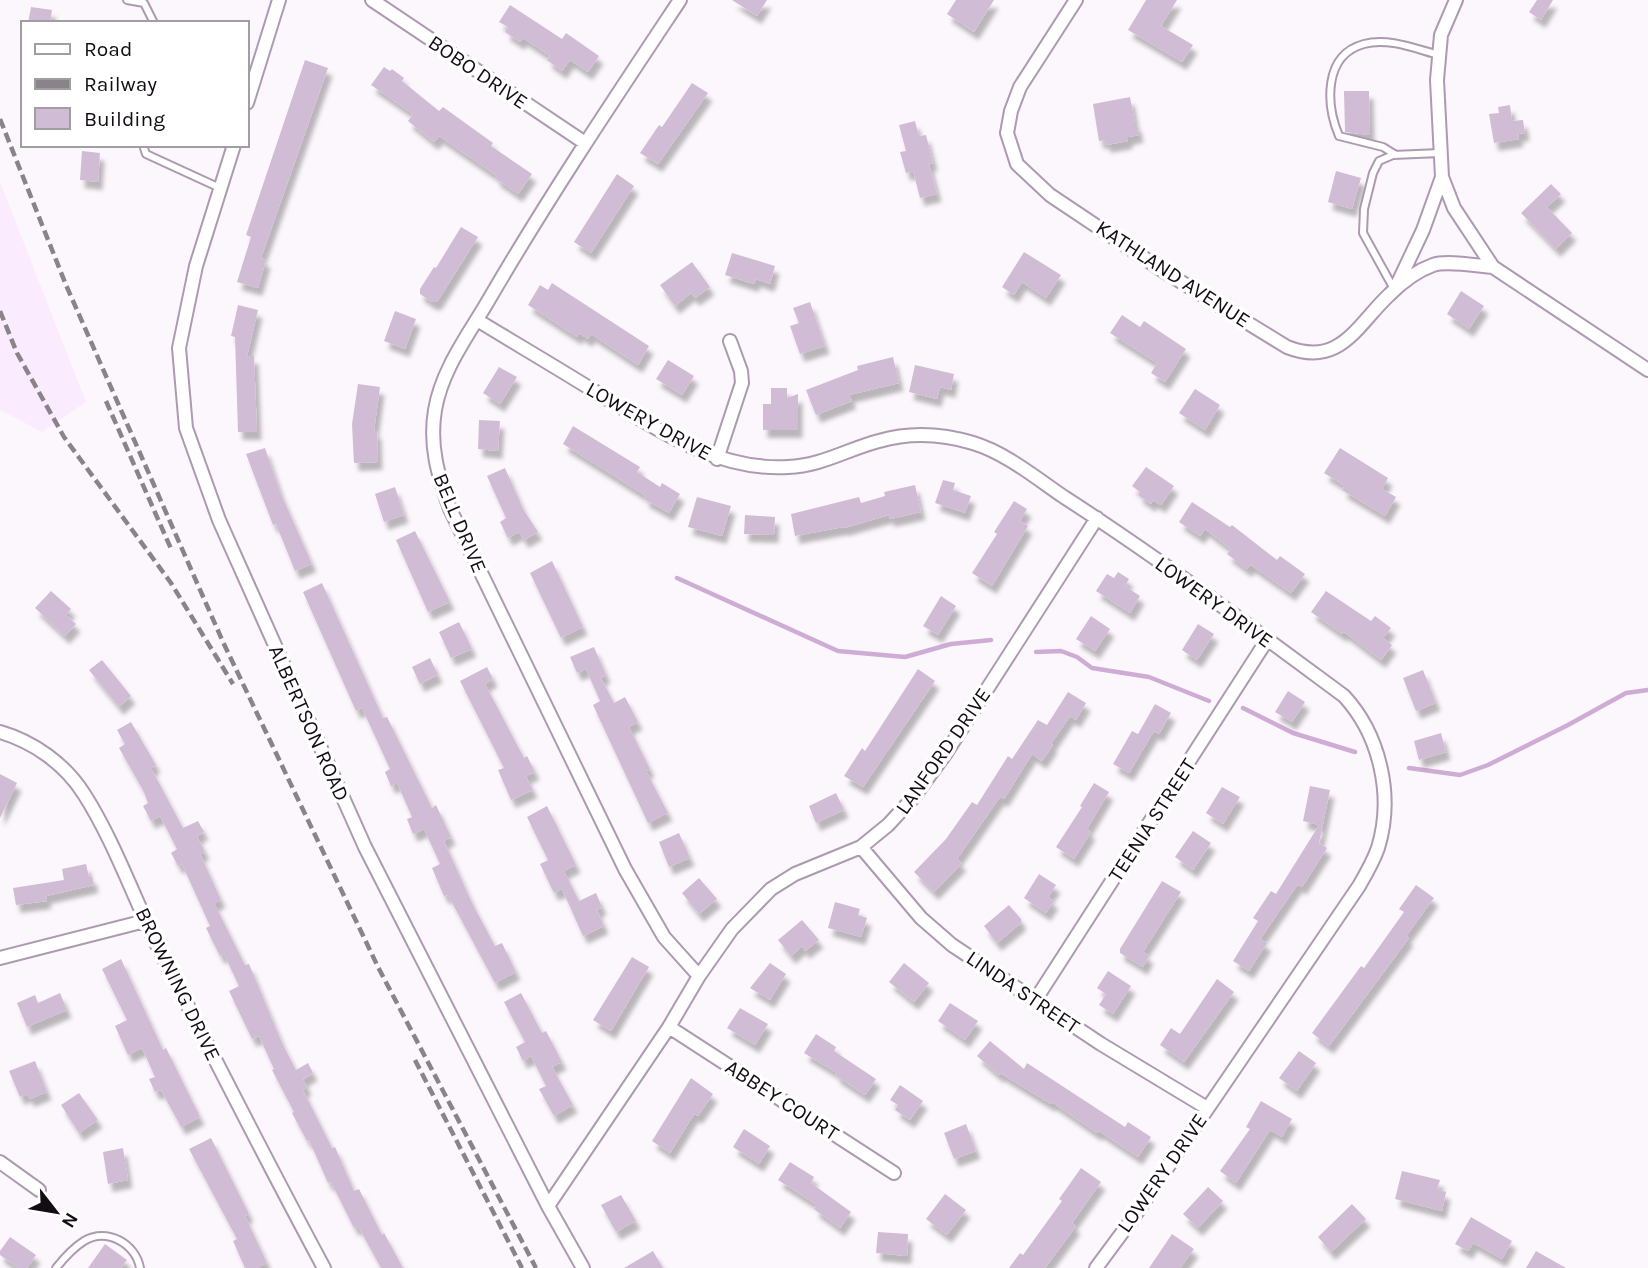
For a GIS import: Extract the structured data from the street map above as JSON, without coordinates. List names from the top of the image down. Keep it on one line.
{"streets":{"street":["BOBO DRIVE","KATHLAND AVENUE","LOWERY DRIVE","BELL DRIVE","ALBERTSON ROAD","LANFORD DRIVE","TEENIA STREET","BROWNING DRIVE","LINDA STREET","ABBEY COURT"]},"crossings":[["BOBO DRIVE","BELL DRIVE"],["LOWERY DRIVE","BELL DRIVE"],["LOWERY DRIVE","LANFORD DRIVE"],["LOWERY DRIVE","TEENIA STREET"],["LOWERY DRIVE","LINDA STREET"],["BELL DRIVE","LANFORD DRIVE"],["ALBERTSON ROAD","LANFORD DRIVE"],["LANFORD DRIVE","LINDA STREET"],["LANFORD DRIVE","ABBEY COURT"],["TEENIA STREET","LINDA STREET"]],"legend":["Road","Railway","Building"],"north":"bottom right"}
